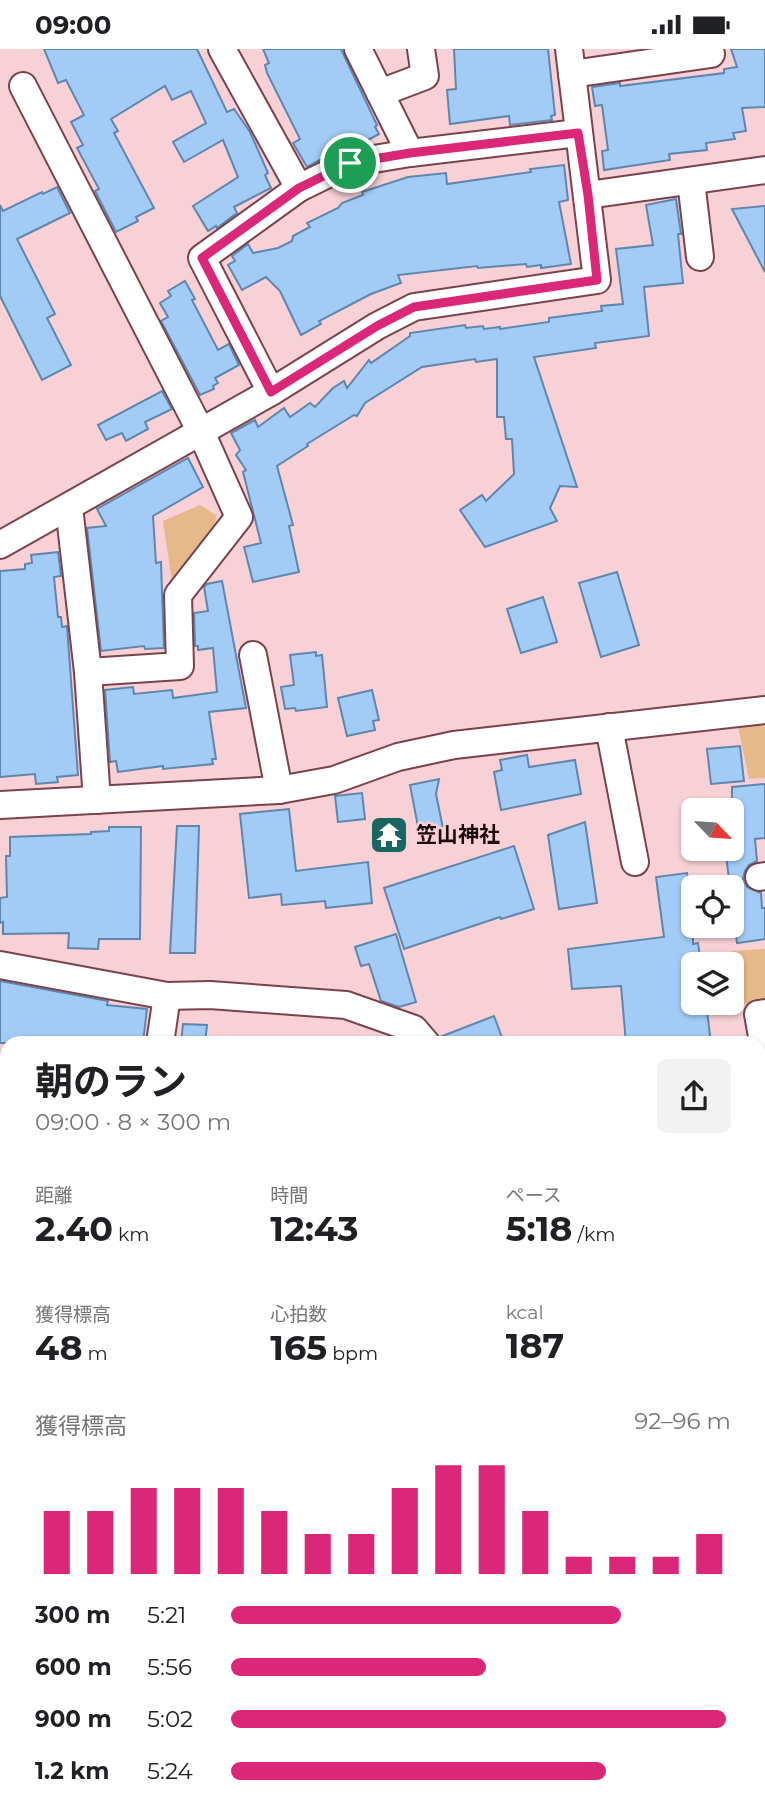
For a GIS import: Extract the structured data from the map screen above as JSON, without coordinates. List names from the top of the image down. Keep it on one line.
{"places":{"temple":["笠山神社"]},"north":"bottom right","page":{"status":"09:00","heading":["朝のラン","09:00 · 8 × 300 m"],"stats":[["距離","2.40 km"],["時間","12:43"],["ペース","5:18 /km"],["獲得標高","48 m"],["心拍数","165 bpm"],["kcal","187"]],"chart":["獲得標高","92–96 m"],"list":[{"name":"300 m","note":"5:21"},{"name":"600 m","note":"5:56"},{"name":"900 m","note":"5:02"},{"name":"1.2 km","note":"5:24"}]}}
